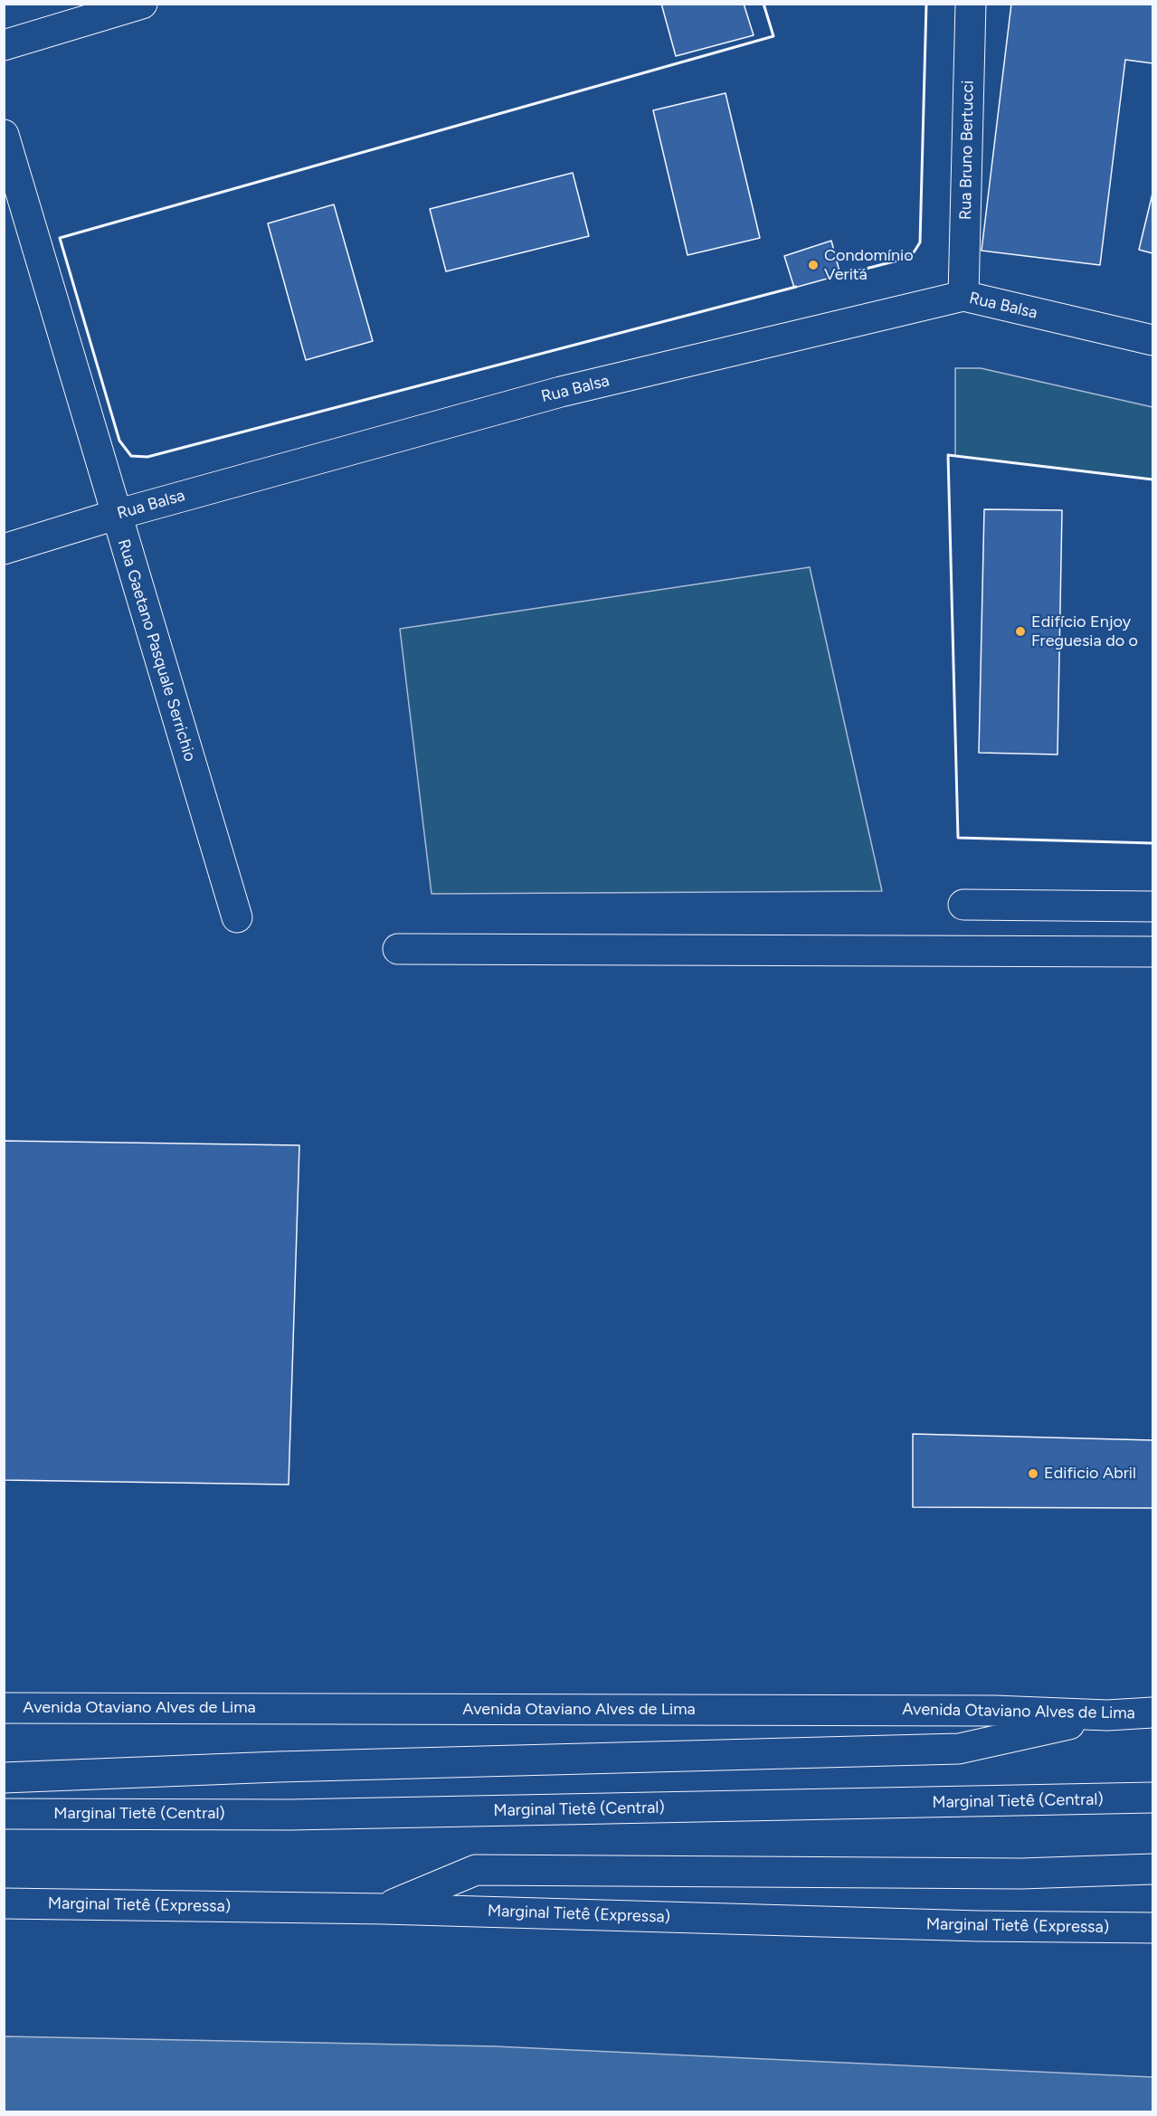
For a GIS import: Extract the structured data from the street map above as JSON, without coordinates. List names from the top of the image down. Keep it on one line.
{"streets":{"main road":["Rua Bruno Bertucci","Rua Balsa","Rua Gaetano Pasquale Serrichio","Avenida Otaviano Alves de Lima","Marginal Tietê (Central)","Marginal Tietê (Expressa)"]},"crossings":[["Rua Bruno Bertucci","Rua Balsa"],["Rua Balsa","Rua Gaetano Pasquale Serrichio"]],"places":["Condomínio Veritá","Edifício Enjoy Freguesia do o","Edificio Abril"]}
